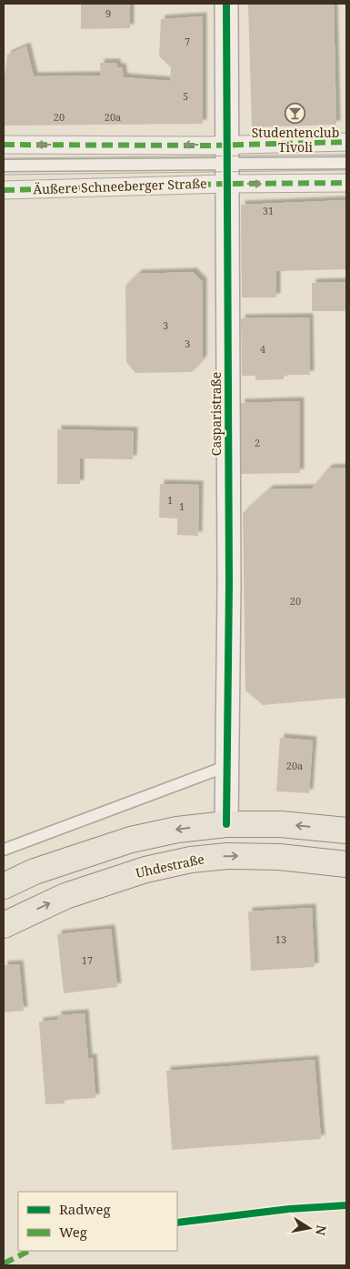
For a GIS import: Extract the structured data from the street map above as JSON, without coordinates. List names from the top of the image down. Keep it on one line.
{"streets":{"main road":["Uhdestraße"],"street":["Äußere Schneeberger Straße","Casparistraße"]},"crossings":[["Äußere Schneeberger Straße","Casparistraße"]],"places":{"bar":["Studentenclub Tivoli"]},"house_numbers":["9","7","5","20","20a","31","3","3","4","2","1","1","20","20a","13","17"],"legend":["Radweg","Weg"],"north":"right"}
